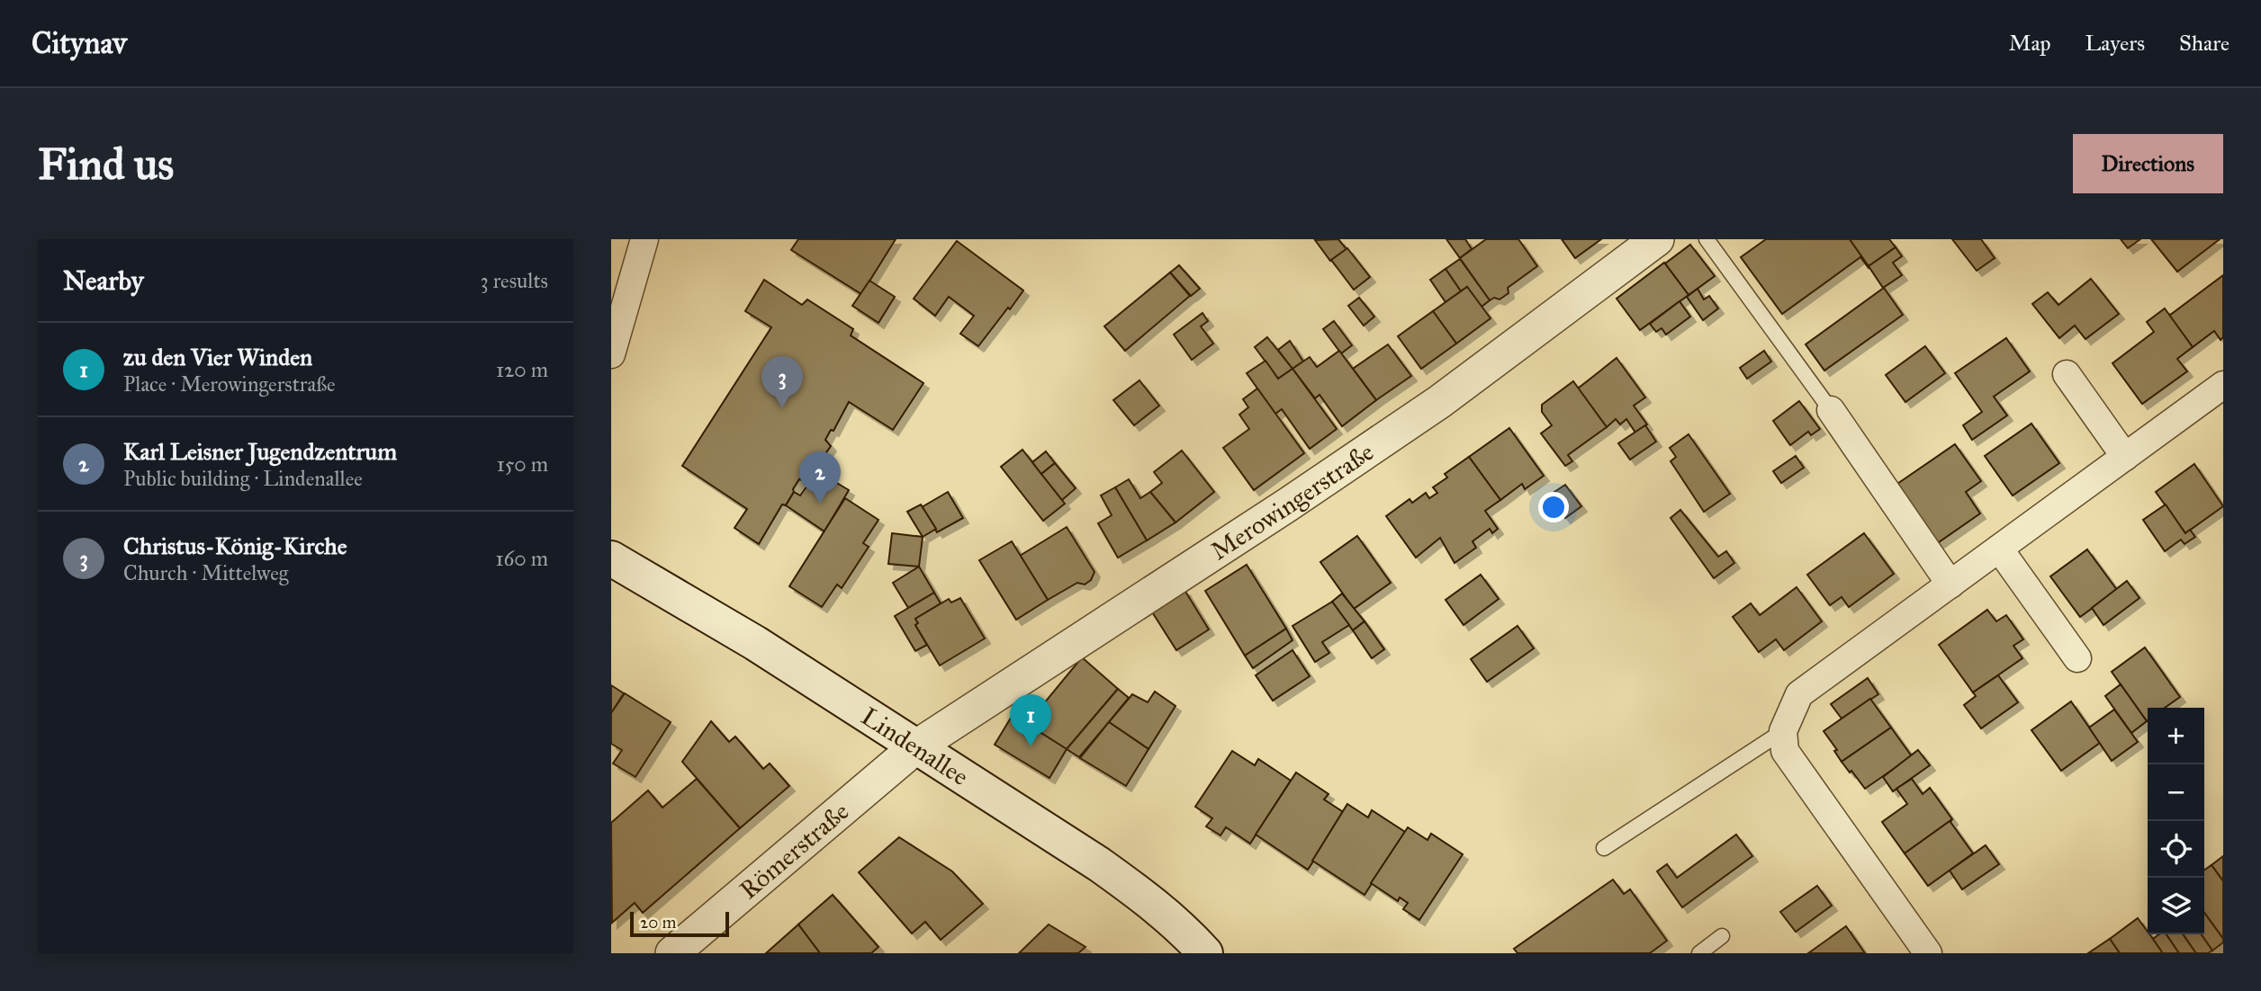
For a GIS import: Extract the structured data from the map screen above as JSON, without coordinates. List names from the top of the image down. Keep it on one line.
{"streets":{"main road":["Lindenallee"],"street":["Merowingerstraße","Römerstraße"]},"crossings":[["Merowingerstraße","Lindenallee"],["Merowingerstraße","Römerstraße"],["Lindenallee","Römerstraße"]],"scale_bar":"20 m","page":{"header":"Citynav","nav":["Map","Layers","Share"],"buttons":"Directions","title":"Find us","heading":["Nearby","3 results"],"list":[{"mark":"1","name":"zu den Vier Winden","note":"Place · Merowingerstraße","value":"120 m"},{"mark":"2","name":"Karl Leisner Jugendzentrum","note":"Public building · Lindenallee","value":"150 m"},{"mark":"3","name":"Christus-König-Kirche","note":"Church · Mittelweg","value":"160 m"}],"pins":["3","2","1"],"map_buttons":["+","−"],"scale":"20 m"}}
